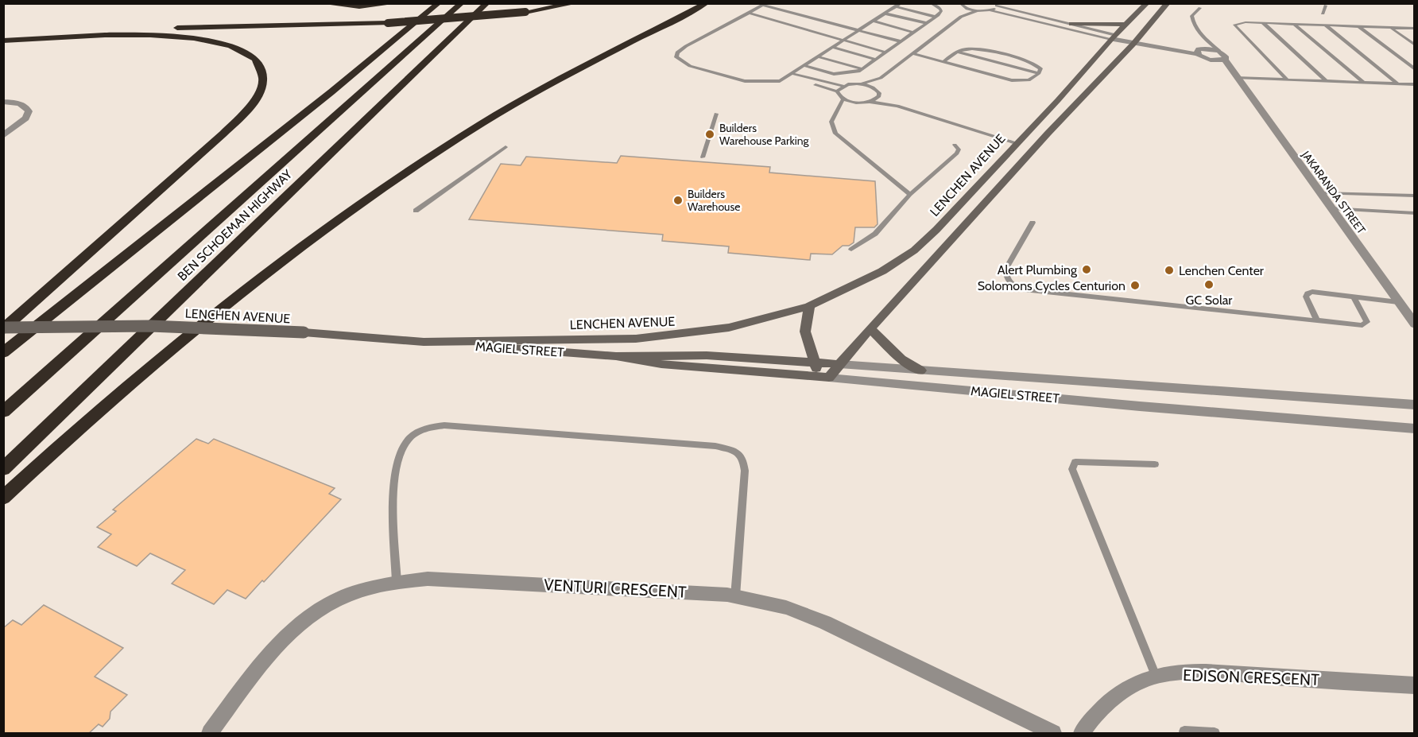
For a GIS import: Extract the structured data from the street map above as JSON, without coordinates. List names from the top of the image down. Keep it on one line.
{"streets":{"highway":["BEN SCHOEMAN HIGHWAY"],"main road":["LENCHEN AVENUE","MAGIEL STREET"],"street":["JAKARANDA STREET","VENTURI CRESCENT","EDISON CRESCENT"]},"crossings":[["LENCHEN AVENUE","JAKARANDA STREET"],["LENCHEN AVENUE","MAGIEL STREET"]],"places":["Builders Warehouse Parking","Builders Warehouse","Alert Plumbing","Lenchen Center","GC Solar","Solomons Cycles Centurion"]}
